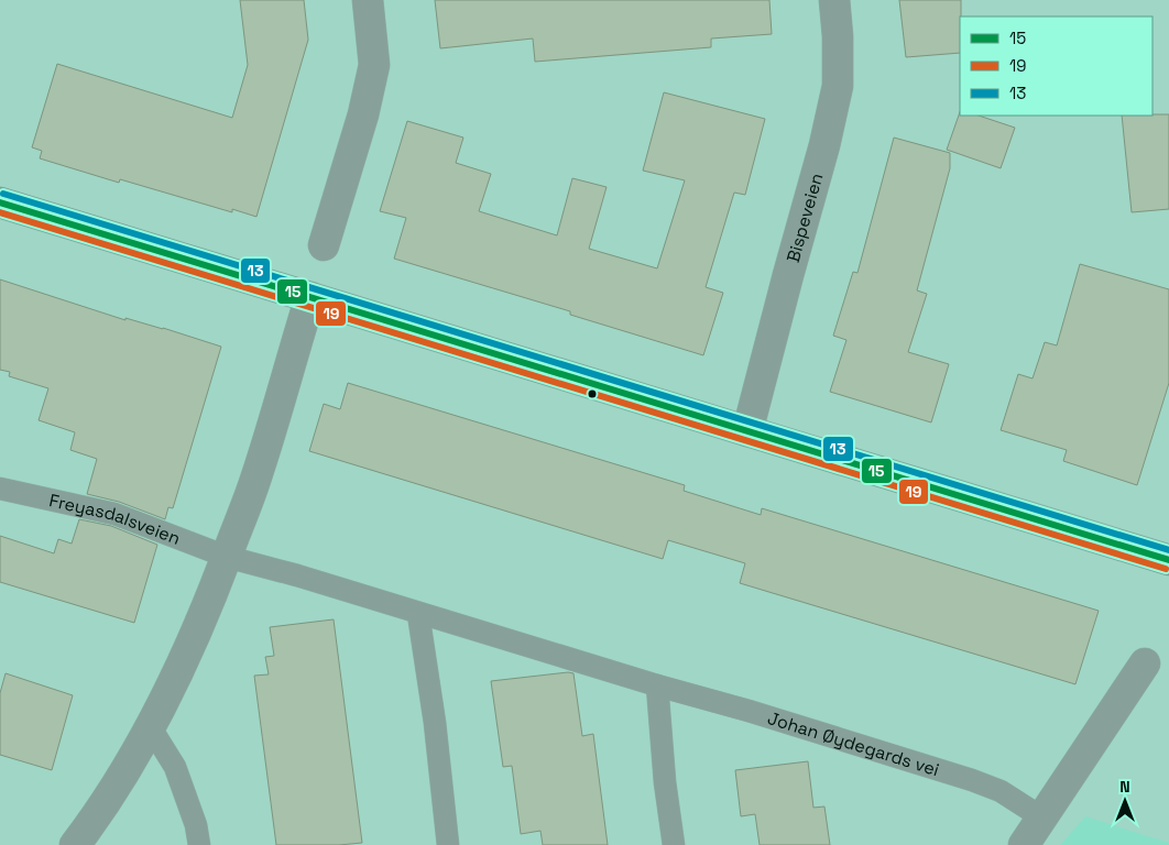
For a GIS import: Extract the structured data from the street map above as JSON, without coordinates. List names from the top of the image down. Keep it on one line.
{"streets":{"street":["Bispeveien"],"lane":["Freyasdalsveien","Johan Øydegards vei"]},"crossings":[["Freyasdalsveien","Johan Øydegards vei"]],"lines":["transit line 13","transit line 15","transit line 19"],"legend":["15","19","13"],"north":"top"}
